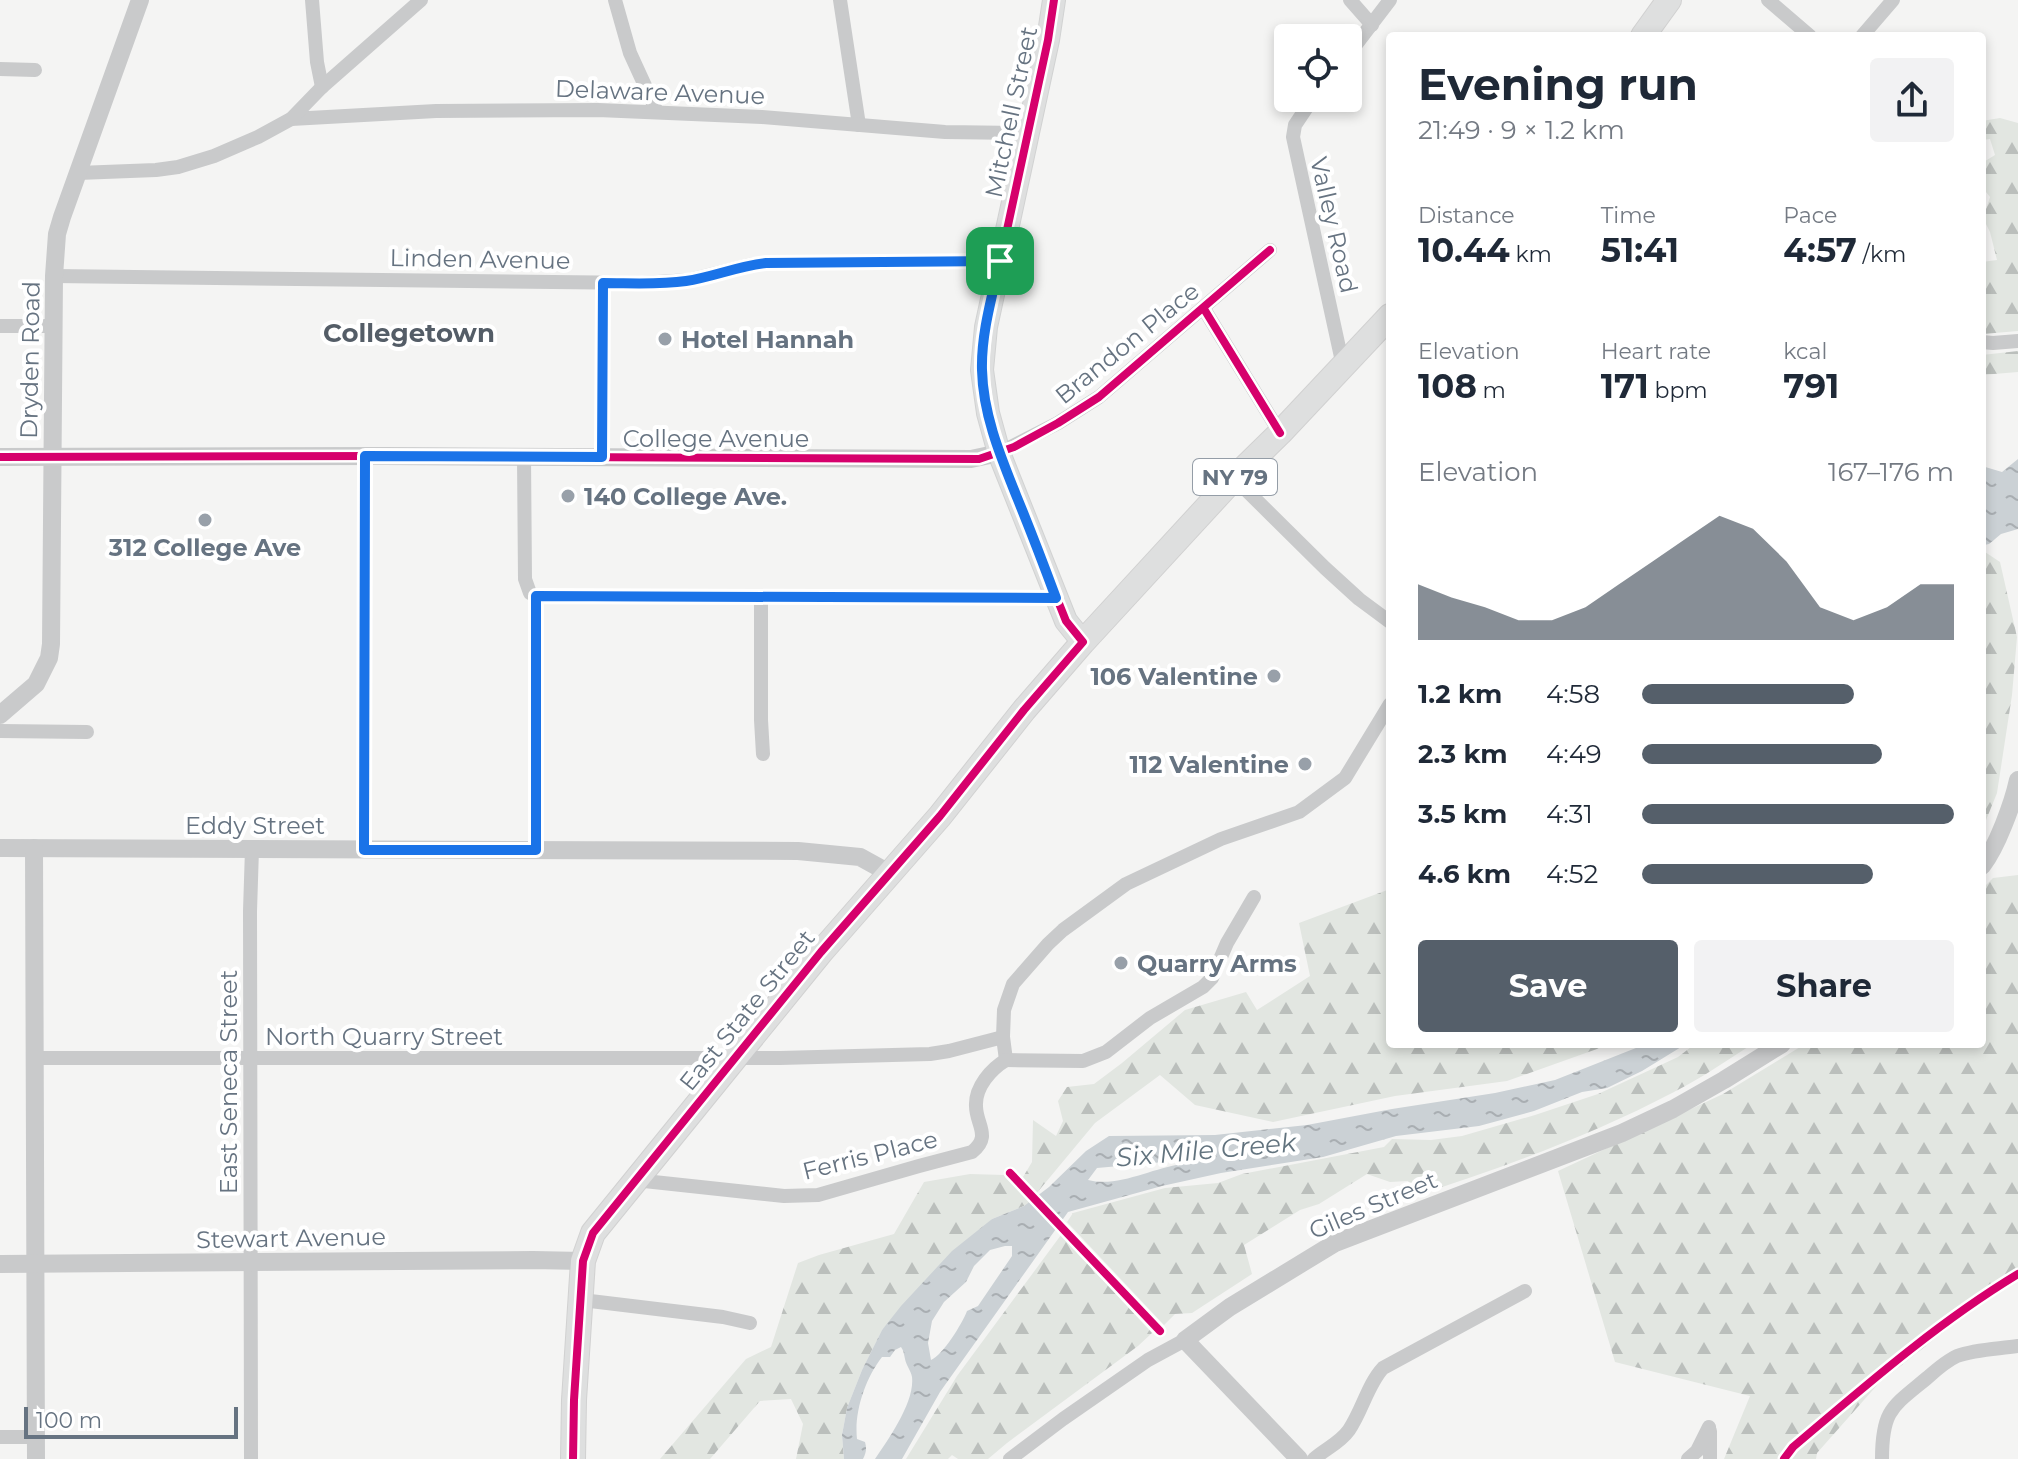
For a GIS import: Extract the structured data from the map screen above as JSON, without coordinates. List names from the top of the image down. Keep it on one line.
{"streets":{"highway":["NY 79","East State Street"],"main road":["Mitchell Street"],"street":["Delaware Avenue","Valley Road","Linden Avenue","Brandon Place","Dryden Road","College Avenue","Eddy Street","North Quarry Street","East Seneca Street","Ferris Place","Giles Street","Stewart Avenue"]},"crossings":[["Delaware Avenue","Mitchell Street"],["Mitchell Street","Linden Avenue"],["Mitchell Street","Brandon Place"],["Mitchell Street","College Avenue"],["Mitchell Street","East State Street"],["Valley Road","East State Street"],["Linden Avenue","Dryden Road"],["Brandon Place","College Avenue"],["Dryden Road","College Avenue"],["Eddy Street","East State Street"],["Eddy Street","East Seneca Street"],["East State Street","North Quarry Street"],["East State Street","Ferris Place"],["East State Street","Stewart Avenue"],["North Quarry Street","East Seneca Street"],["East Seneca Street","Stewart Avenue"]],"districts":["Collegetown"],"water":["Six Mile Creek"],"places":["Hotel Hannah","140 College Ave.","312 College Ave","106 Valentine","112 Valentine","Quarry Arms"],"scale_bar":"100 m","page":{"heading":["Evening run","21:49 · 9 × 1.2 km"],"stats":[["Distance","10.44 km"],["Time","51:41"],["Pace","4:57 /km"],["Elevation","108 m"],["Heart rate","171 bpm"],["kcal","791"]],"chart":["Elevation","167–176 m"],"list":[{"name":"1.2 km","note":"4:58"},{"name":"2.3 km","note":"4:49"},{"name":"3.5 km","note":"4:31"},{"name":"4.6 km","note":"4:52"}],"buttons":["Save","Share"],"scale":"100 m"}}
